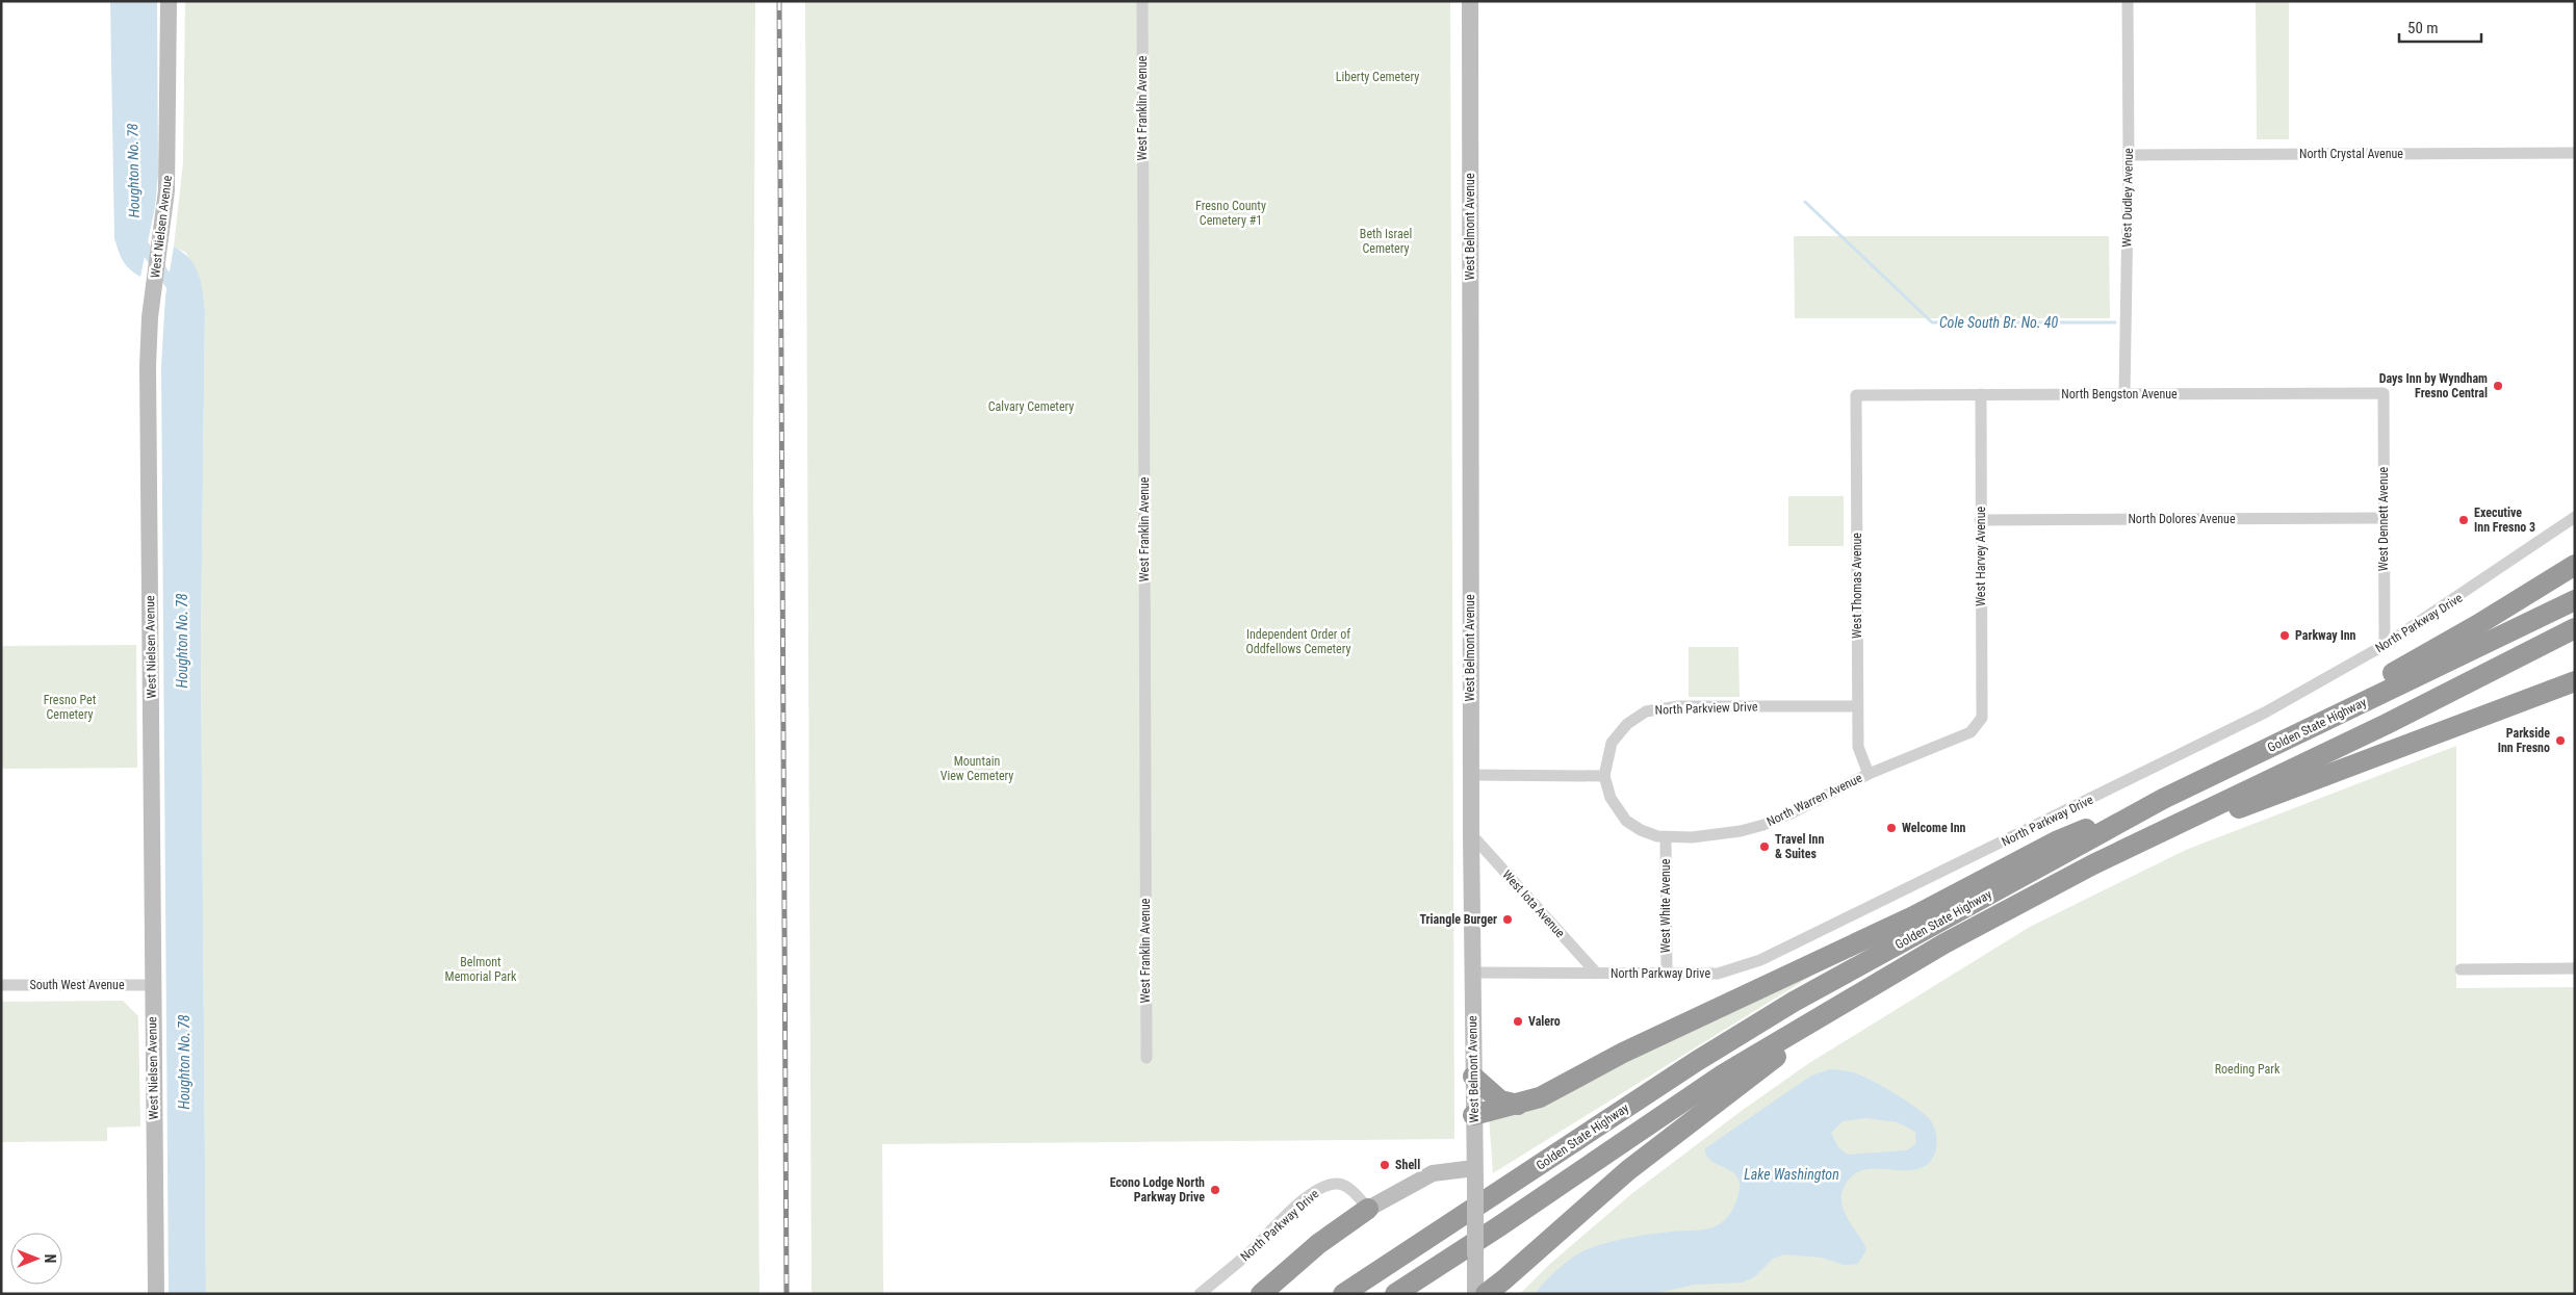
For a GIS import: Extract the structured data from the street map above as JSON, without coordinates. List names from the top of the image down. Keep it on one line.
{"streets":{"highway":["Golden State Highway"],"main road":["West Nielsen Avenue","West Belmont Avenue"],"street":["West Franklin Avenue","North Crystal Avenue","West Dudley Avenue","North Bengston Avenue","North Dolores Avenue","West Dennett Avenue","West Harvey Avenue","West Thomas Avenue","North Parkway Drive","North Parkview Drive","North Warren Avenue","West Iota Avenue","West White Avenue","South West Avenue"]},"crossings":[["North Crystal Avenue","West Dudley Avenue"],["West Dudley Avenue","North Bengston Avenue"],["West Nielsen Avenue","South West Avenue"],["West Belmont Avenue","North Parkway Drive"],["West Belmont Avenue","West Iota Avenue"],["North Bengston Avenue","West Dennett Avenue"],["North Bengston Avenue","West Harvey Avenue"],["North Bengston Avenue","West Thomas Avenue"],["North Dolores Avenue","West Dennett Avenue"],["North Dolores Avenue","West Harvey Avenue"],["West Dennett Avenue","North Parkway Drive"],["West Harvey Avenue","North Warren Avenue"],["West Thomas Avenue","North Parkview Drive"],["West Thomas Avenue","North Warren Avenue"],["North Parkway Drive","West Iota Avenue"],["North Parkway Drive","West White Avenue"],["North Parkview Drive","North Warren Avenue"],["North Warren Avenue","West White Avenue"]],"water":["Houghton No. 78","Cole South Br. No. 40","Lake Washington"],"parks":["Liberty Cemetery","Fresno County Cemetery #1","Beth Israel Cemetery","Calvary Cemetery","Independent Order of Oddfellows Cemetery","Fresno Pet Cemetery","Mountain View Cemetery","Belmont Memorial Park","Roeding Park"],"places":["Days Inn by Wyndham Fresno Central","Executive Inn Fresno 3","Parkway Inn","Parkside Inn Fresno","Welcome Inn","Travel Inn & Suites","Triangle Burger","Valero","Shell","Econo Lodge North Parkway Drive"],"scale_bar":"50 m","north":"right"}
